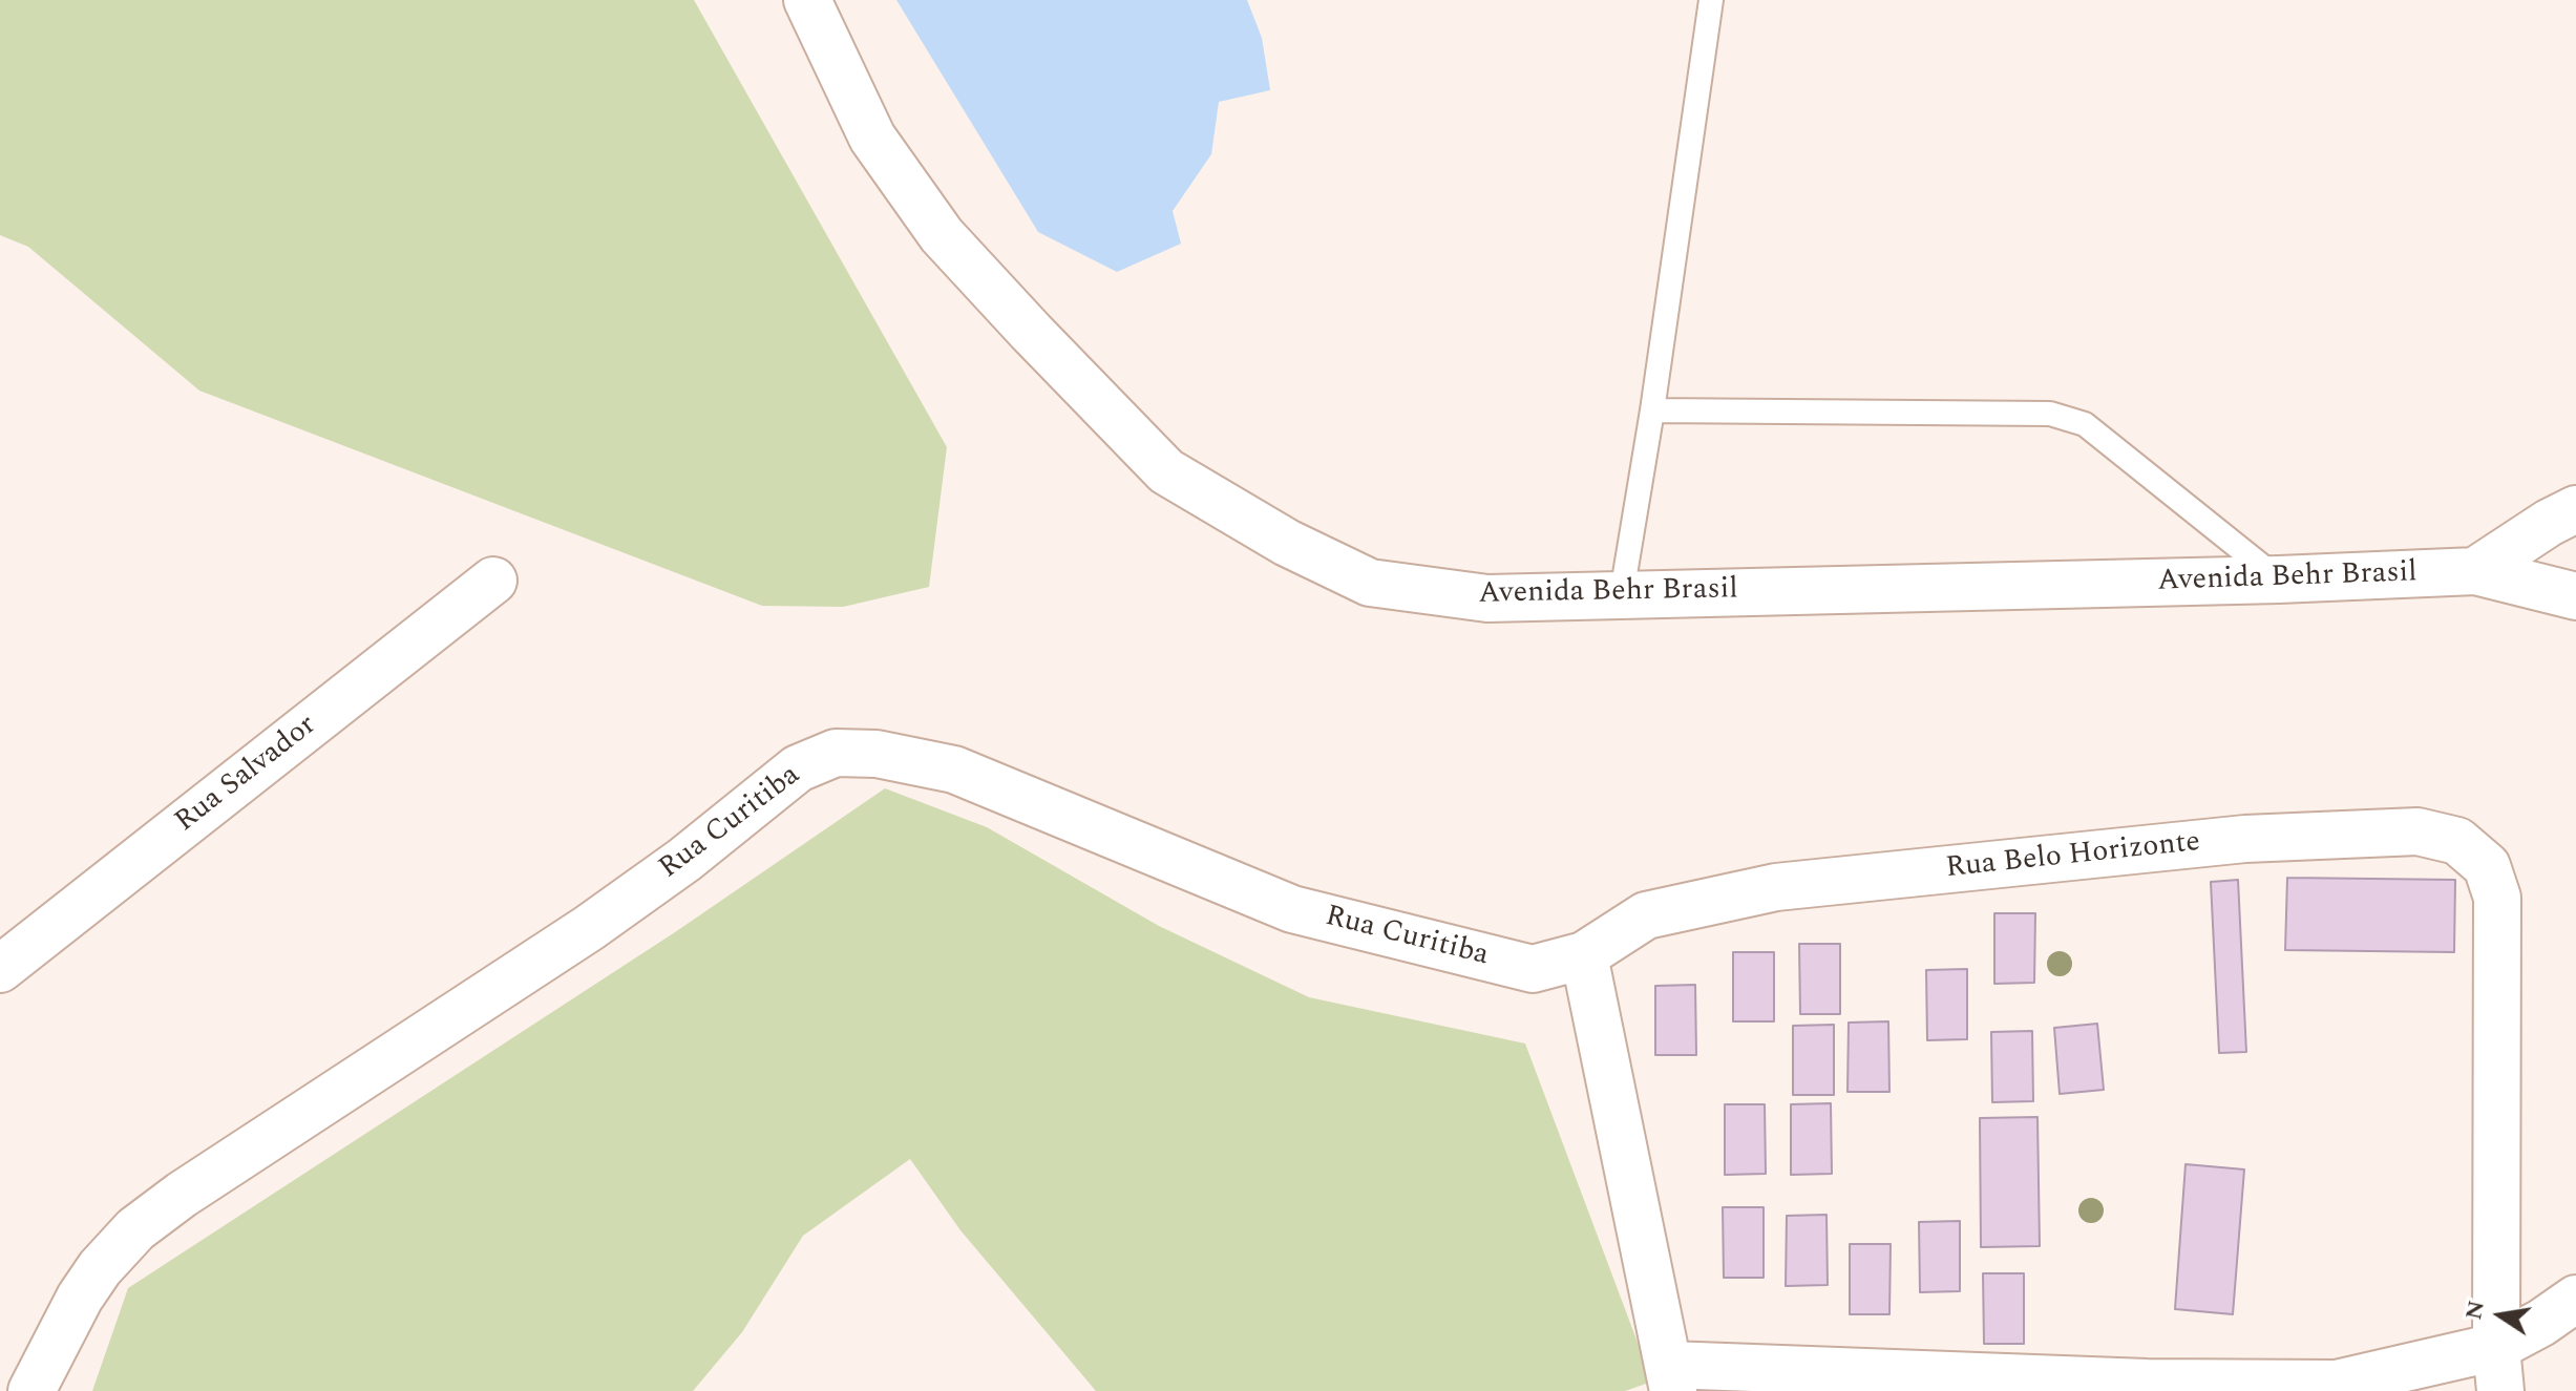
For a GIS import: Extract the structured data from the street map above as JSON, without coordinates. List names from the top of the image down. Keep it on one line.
{"streets":{"street":["Avenida Behr Brasil","Rua Salvador","Rua Curitiba","Rua Belo Horizonte"]},"crossings":[["Rua Curitiba","Rua Belo Horizonte"]],"north":"left"}
